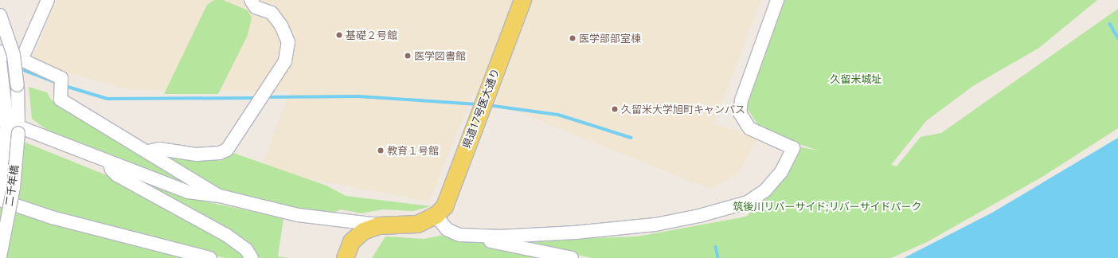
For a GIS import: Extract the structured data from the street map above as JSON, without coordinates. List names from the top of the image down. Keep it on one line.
{"streets":{"main road":["県道17号医大通り"],"street":["二千年橋"]},"parks":["久留米城址","筑後川リバーサイド;リバーサイドパーク"],"places":["基礎２号館","医学部部室棟","医学図書館","久留米大学旭町キャンパス","教育１号館"]}
